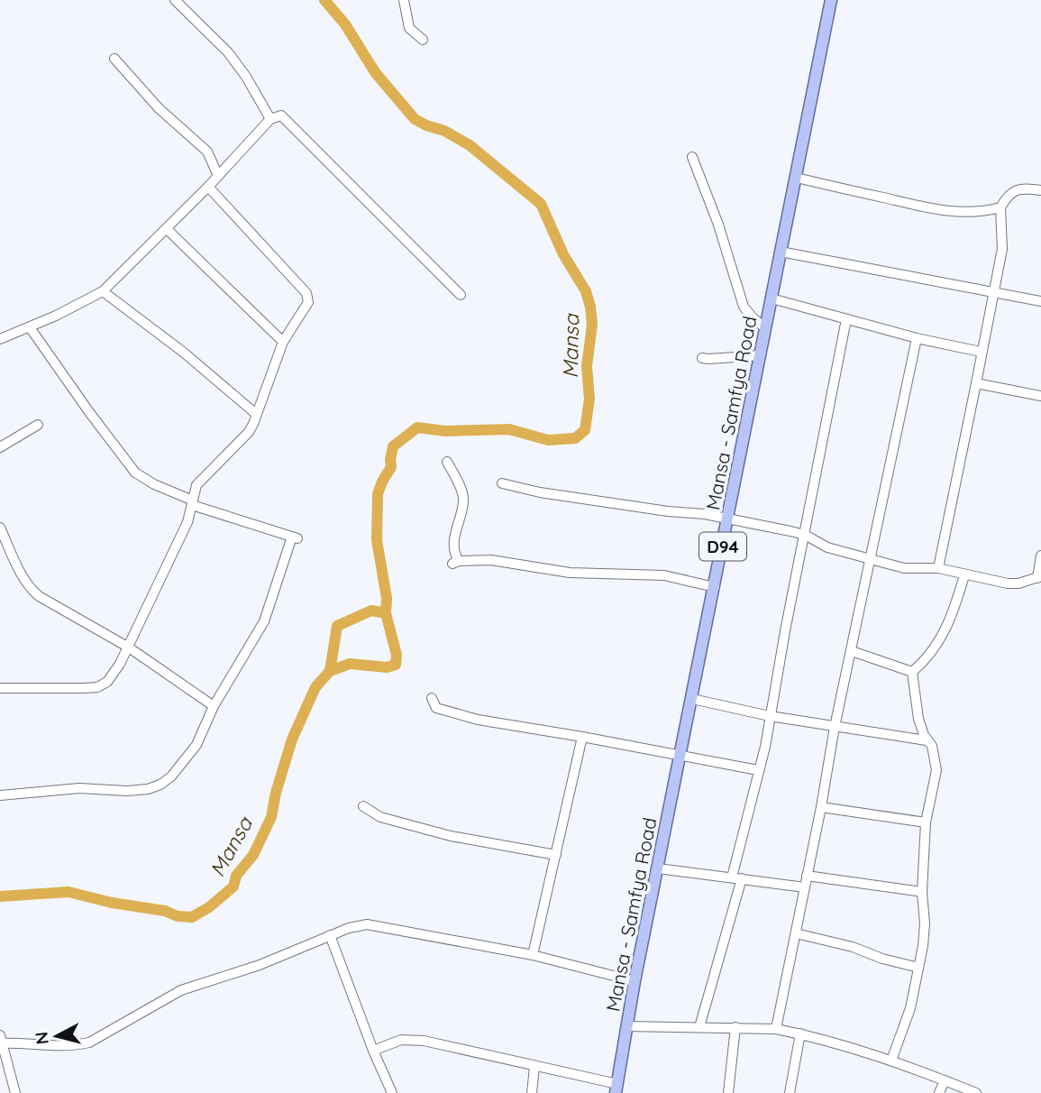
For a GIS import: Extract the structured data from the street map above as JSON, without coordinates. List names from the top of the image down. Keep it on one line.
{"streets":{"main road":["Mansa - Samfya Road","D94"]},"water":["Mansa"],"north":"left"}
